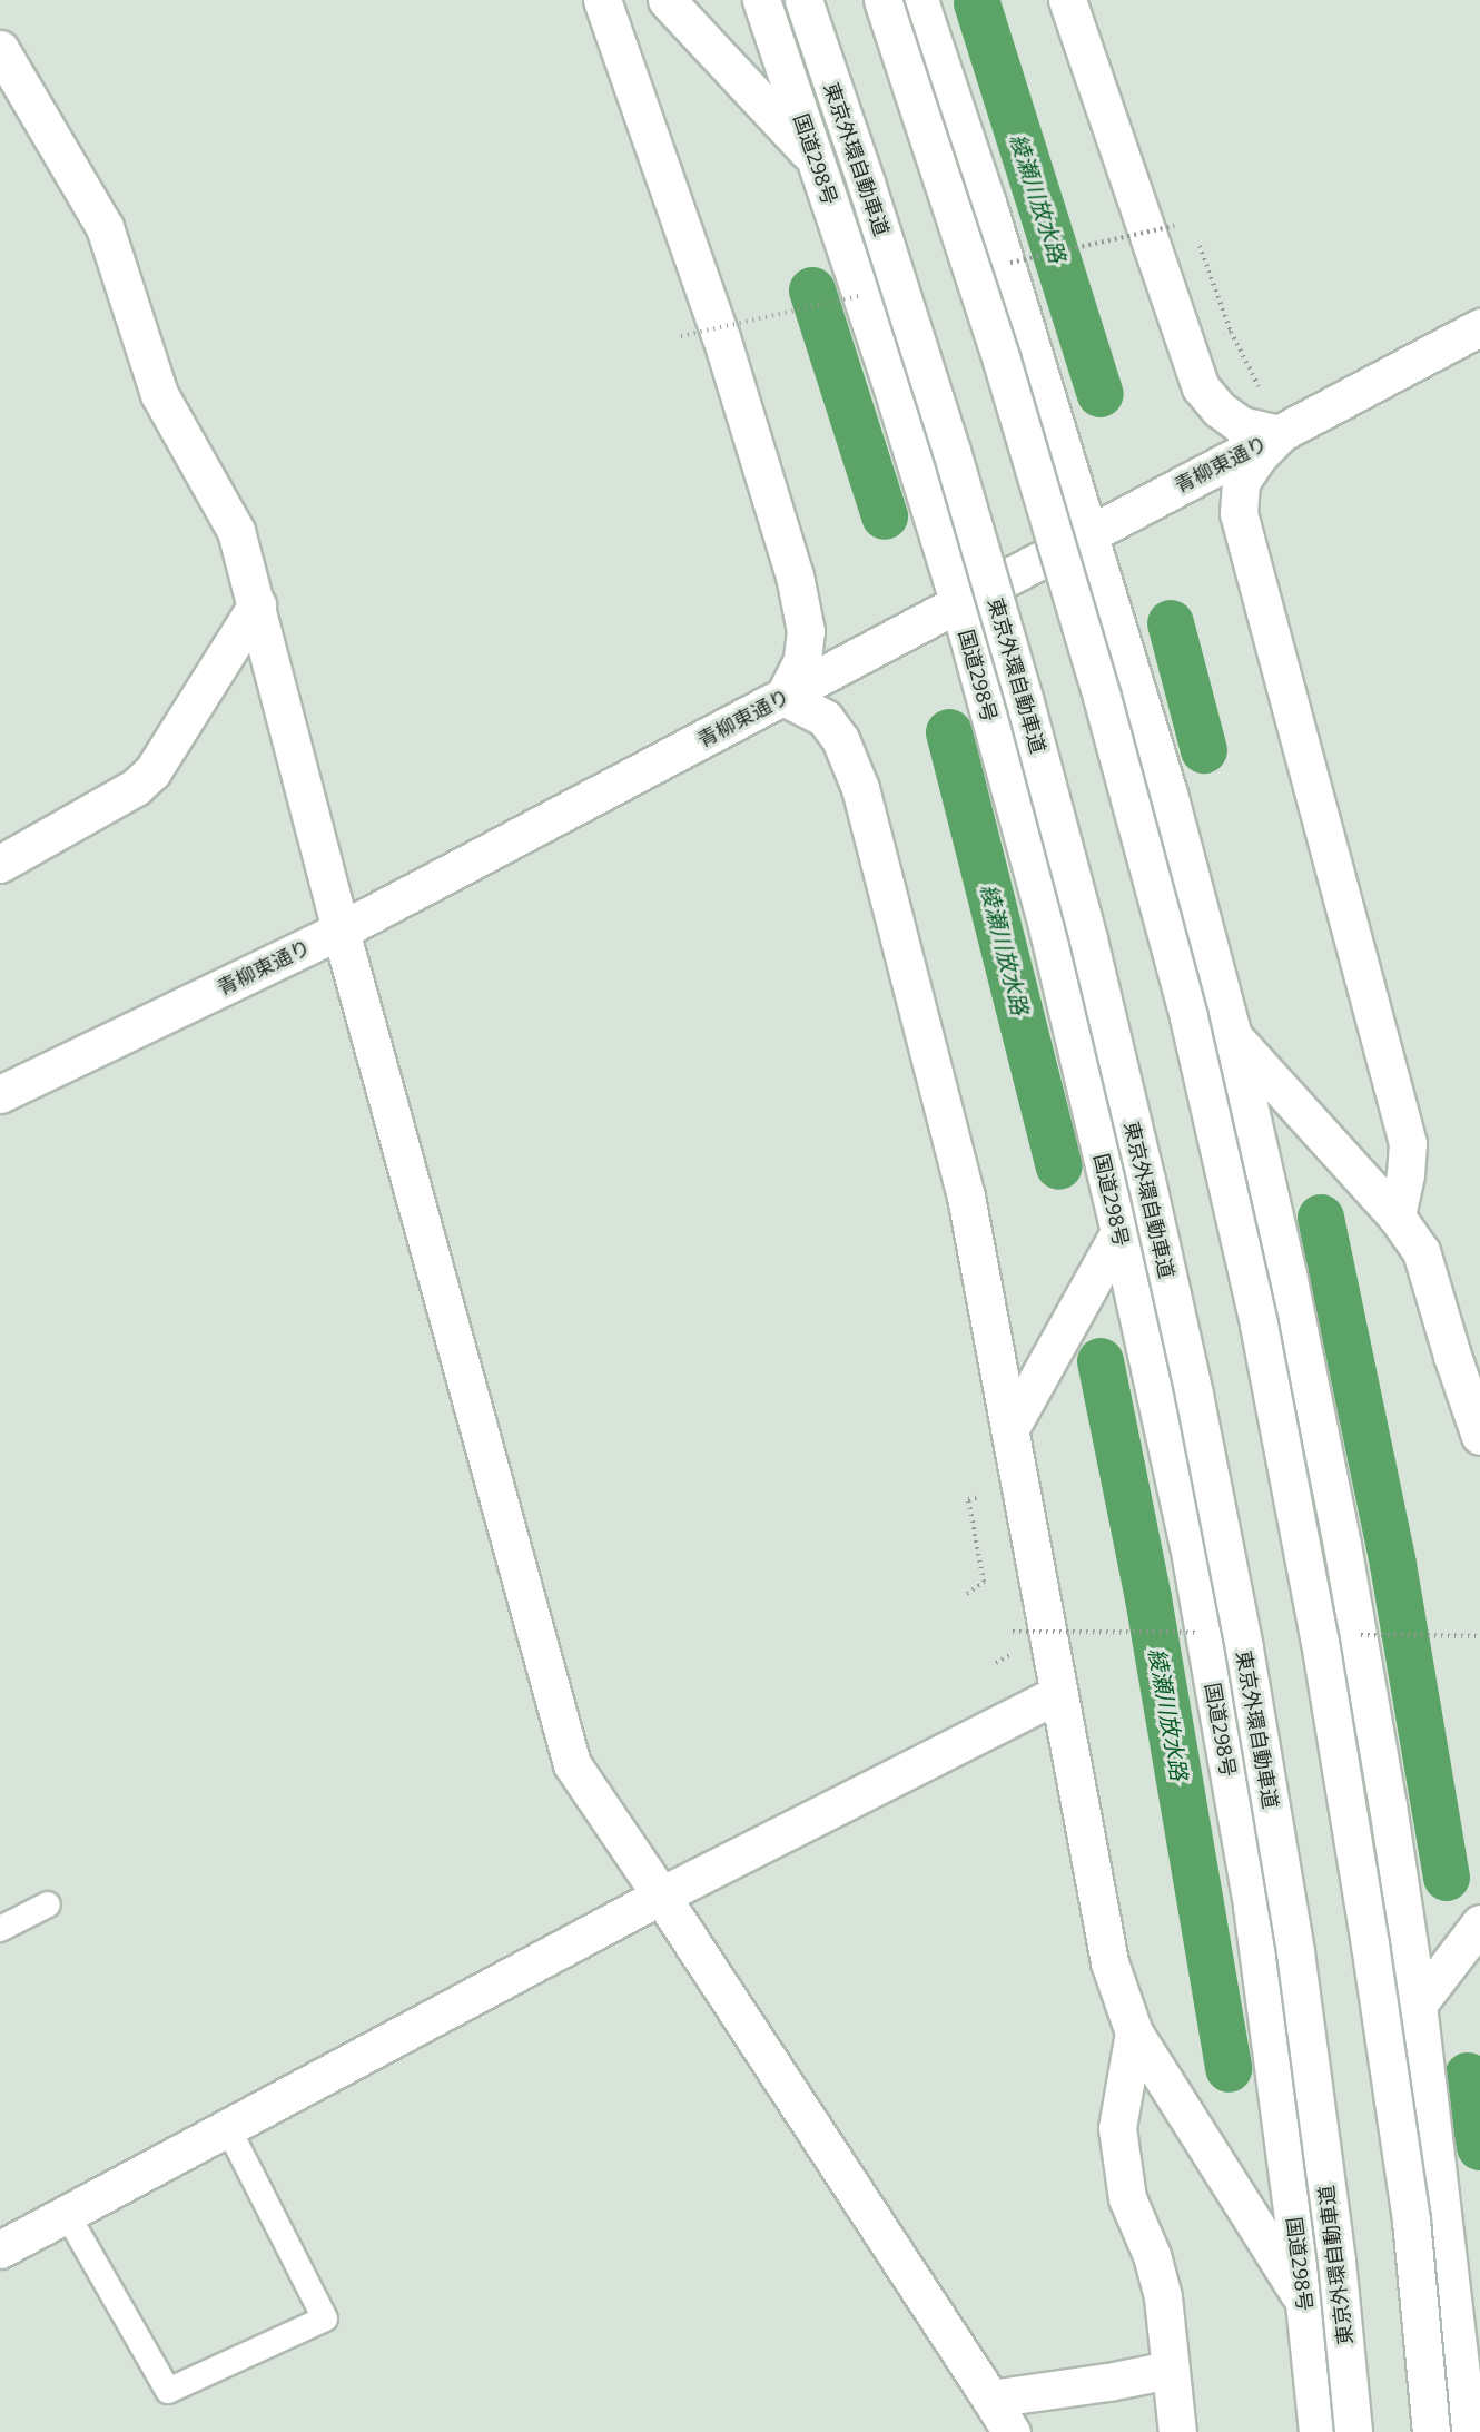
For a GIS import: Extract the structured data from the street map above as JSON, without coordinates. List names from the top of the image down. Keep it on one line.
{"streets":{"main road":["国道298号","東京外環自動車道","青柳東通り"]},"crossings":[["国道298号","青柳東通り"],["東京外環自動車道","青柳東通り"]],"water":["綾瀬川放水路"]}
